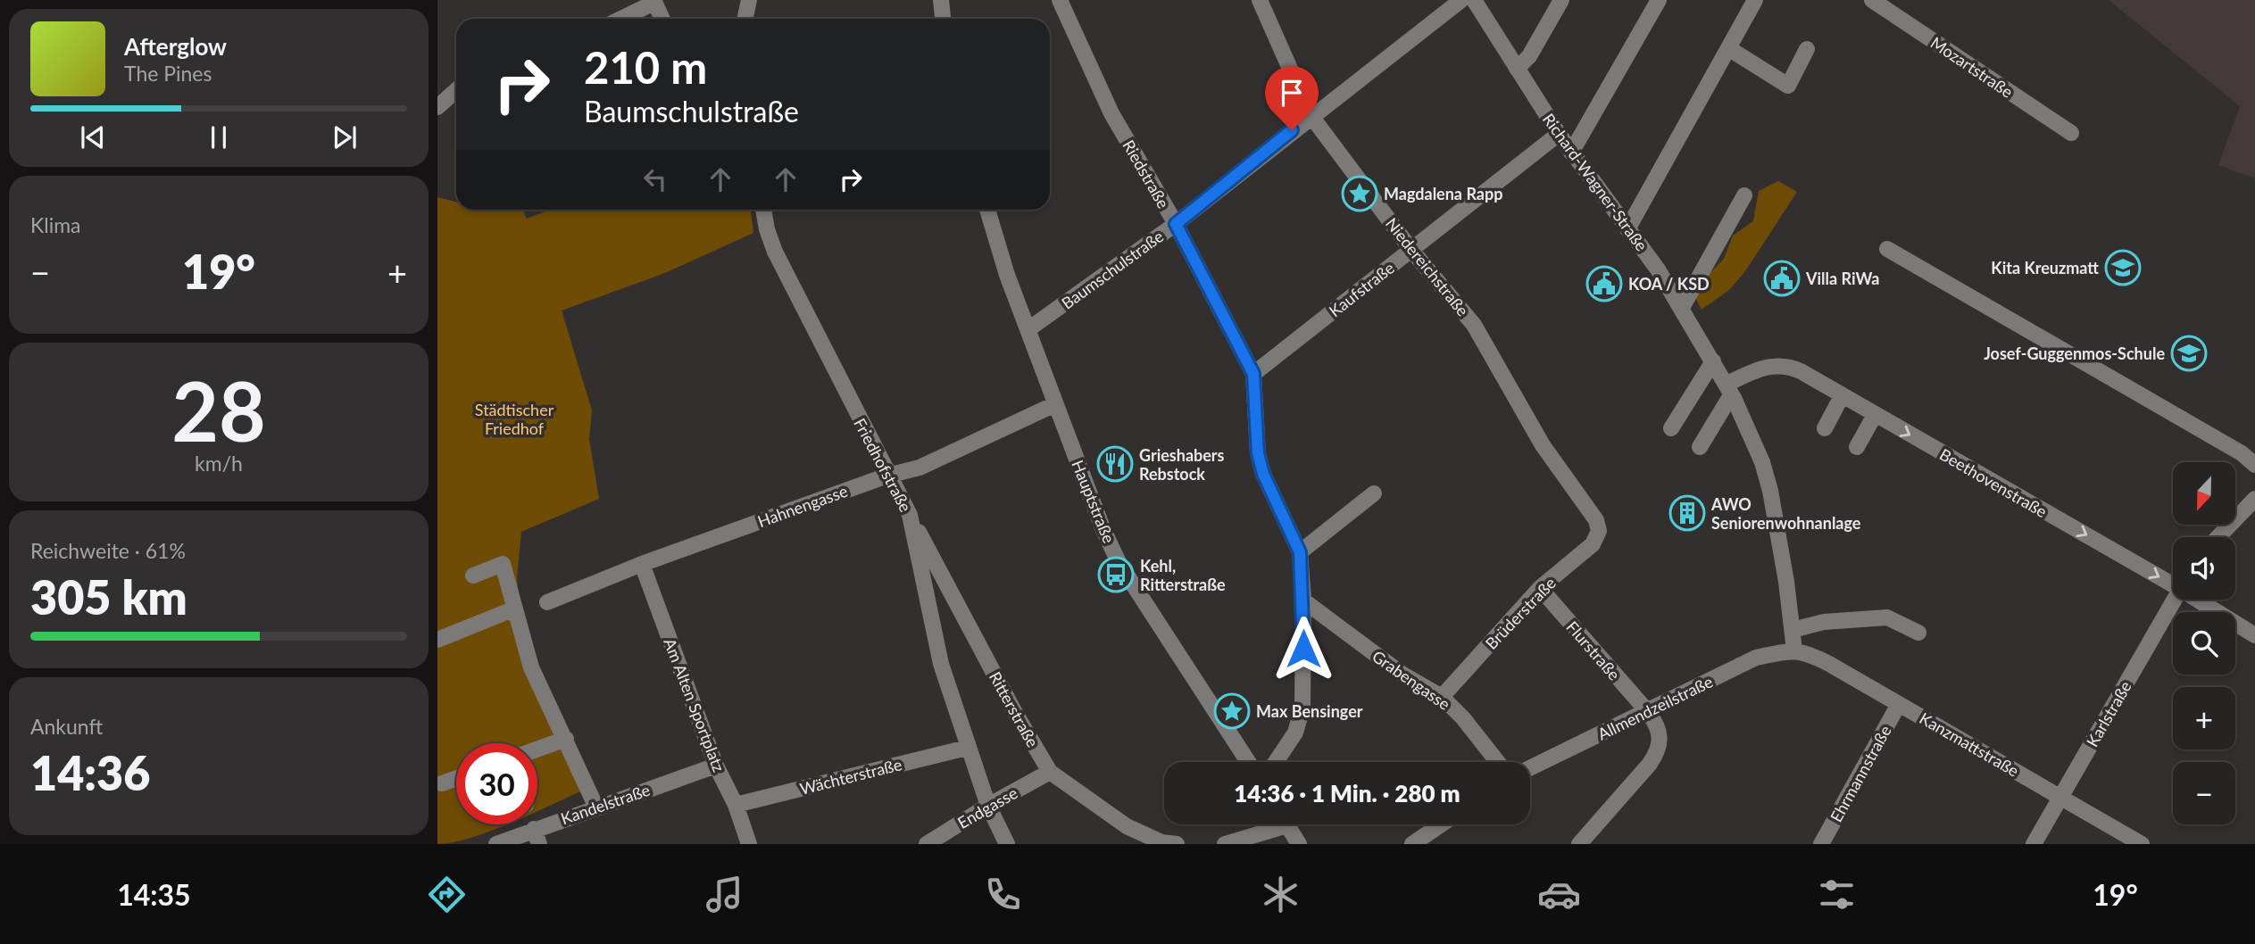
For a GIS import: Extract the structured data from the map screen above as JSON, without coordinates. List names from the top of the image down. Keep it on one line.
{"streets":{"street":["Mozartstraße","Riedstraße","Richard-Wagner-Straße","Niedereichstraße","Baumschulstraße","Kaufstraße","Friedhofstraße","Beethovenstraße","Hauptstraße","Hahnengasse","Brüderstraße","Flurstraße","Grabengasse","Am Alten Sportplatz","Allmendzeilstraße","Ritterstraße","Karlstraße","Kanzmattstraße","Ehrmannstraße","Wächterstraße","Kandelstraße","Endgasse"]},"crossings":[["Riedstraße","Baumschulstraße"],["Riedstraße","Kaufstraße"],["Riedstraße","Grabengasse"],["Richard-Wagner-Straße","Baumschulstraße"],["Richard-Wagner-Straße","Kaufstraße"],["Richard-Wagner-Straße","Beethovenstraße"],["Richard-Wagner-Straße","Allmendzeilstraße"],["Richard-Wagner-Straße","Kanzmattstraße"],["Niedereichstraße","Baumschulstraße"],["Niedereichstraße","Kaufstraße"],["Niedereichstraße","Brüderstraße"],["Baumschulstraße","Hauptstraße"],["Friedhofstraße","Hahnengasse"],["Friedhofstraße","Ritterstraße"],["Friedhofstraße","Wächterstraße"],["Friedhofstraße","Endgasse"],["Hauptstraße","Hahnengasse"],["Hahnengasse","Am Alten Sportplatz"],["Brüderstraße","Flurstraße"],["Brüderstraße","Grabengasse"],["Flurstraße","Allmendzeilstraße"],["Am Alten Sportplatz","Wächterstraße"],["Am Alten Sportplatz","Kandelstraße"],["Allmendzeilstraße","Kanzmattstraße"],["Ritterstraße","Endgasse"],["Karlstraße","Kanzmattstraße"],["Kanzmattstraße","Ehrmannstraße"]],"one_way":["Beethovenstraße"],"parks":["Städtischer Friedhof"],"places":{"place":["Magdalena Rapp","Max Bensinger"],"school or university":["Kita Kreuzmatt","Josef-Guggenmos-Schule"],"public building":["Villa RiWa","KOA / KSD"],"restaurant":["Grieshabers Rebstock"],"building":["AWO Seniorenwohnanlage"],"bus stop":["Kehl, Ritterstraße"]},"north":"bottom","page":{"turn":["210 m","Baumschulstraße"],"song":["Afterglow","The Pines"],"tile":["Klima",["28","km/h"],["Reichweite · 61%","305 km"],["Ankunft","14:36"]],"heat":["−","19°","+"],"map_buttons":["+","−"],"limit":"30","trip":"14:36 · 1 Min. · 280 m","tabs":["14:35","19°"]}}
